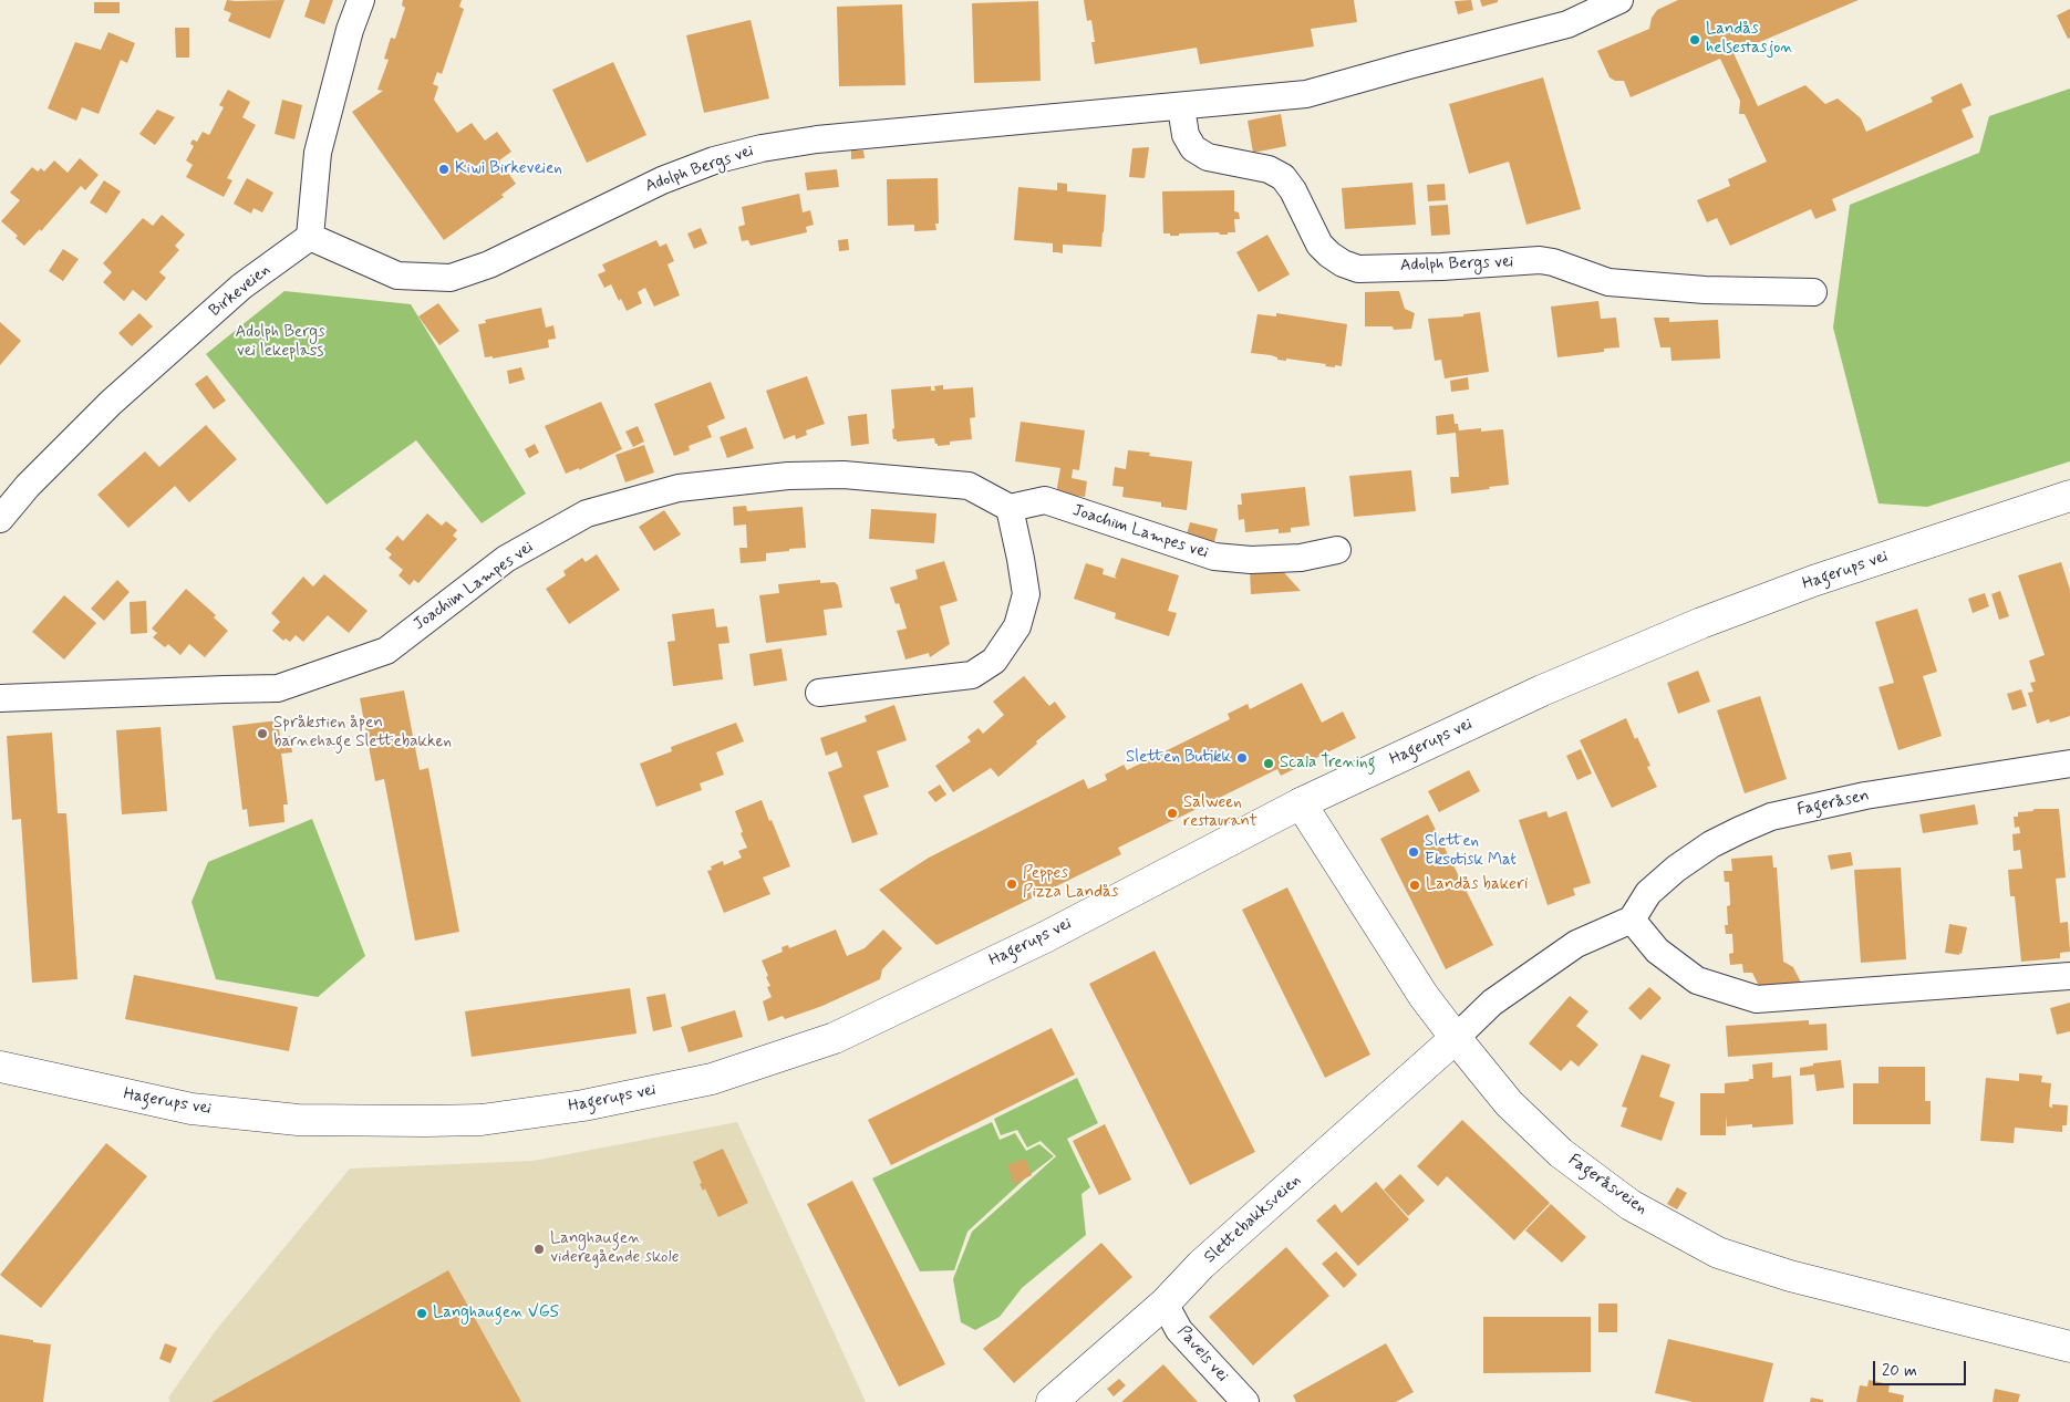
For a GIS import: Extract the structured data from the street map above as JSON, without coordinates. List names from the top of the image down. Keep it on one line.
{"streets":{"main road":["Hagerups vei","Fageråsveien","Slettebakksveien"],"street":["Adolph Bergs vei","Birkeveien","Joachim Lampes vei","Fageråsen","Pavels vei"]},"crossings":[["Adolph Bergs vei","Birkeveien"],["Hagerups vei","Fageråsveien"],["Fageråsveien","Slettebakksveien"],["Slettebakksveien","Pavels vei"]],"parks":["Adolph Bergs vei lekeplass"],"places":["Landås helsestasjon","Kiwi Birkeveien","Språkstien åpen barnehage Slettebakken","Sletten Butikk","Scala Trening","Salween restaurant","Sletten Eksotisk Mat","Peppes Pizza Landås","Landås bakeri","Langhaugen videregående skole","Langhaugen VGS"],"scale_bar":"20 m"}
